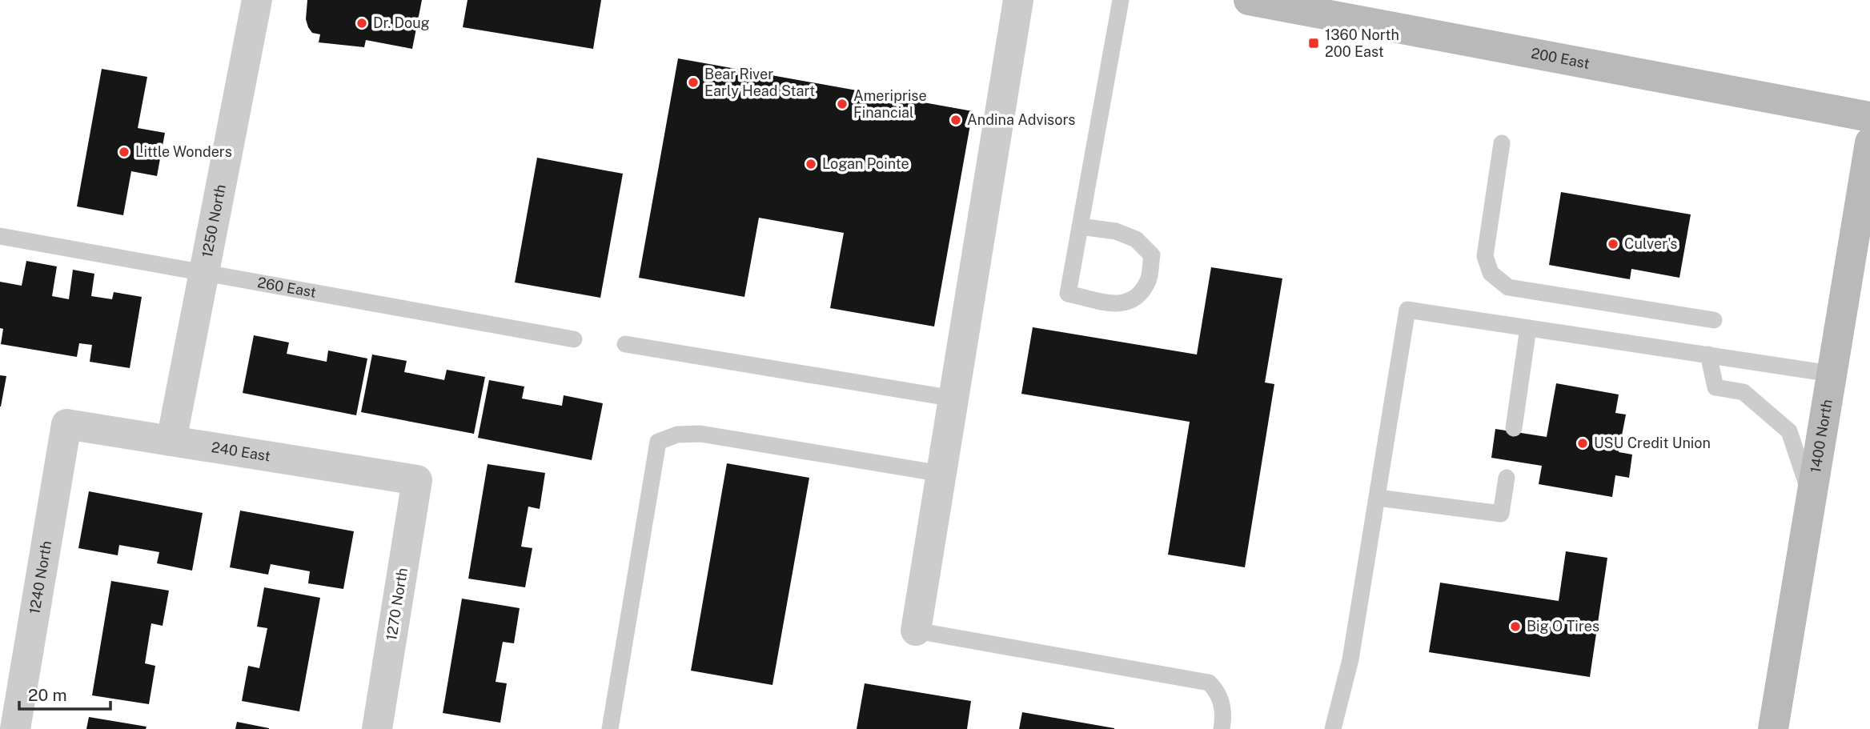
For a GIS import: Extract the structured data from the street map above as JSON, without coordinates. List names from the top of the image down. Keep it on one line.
{"streets":{"main road":["200 East","1400 North"],"street":["1250 North","240 East","1240 North","1270 North"],"lane":["260 East"]},"crossings":[["1250 North","260 East"],["1250 North","240 East"],["240 East","1240 North"],["240 East","1270 North"]],"places":{"other":["Dr. Doug","Bear River Early Head Start","Ameriprise Financial","Andina Advisors","Little Wonders","Logan Pointe","Culver's","USU Credit Union","Big O Tires"],"transit":["1360 North 200 East"]},"scale_bar":"20 m"}
